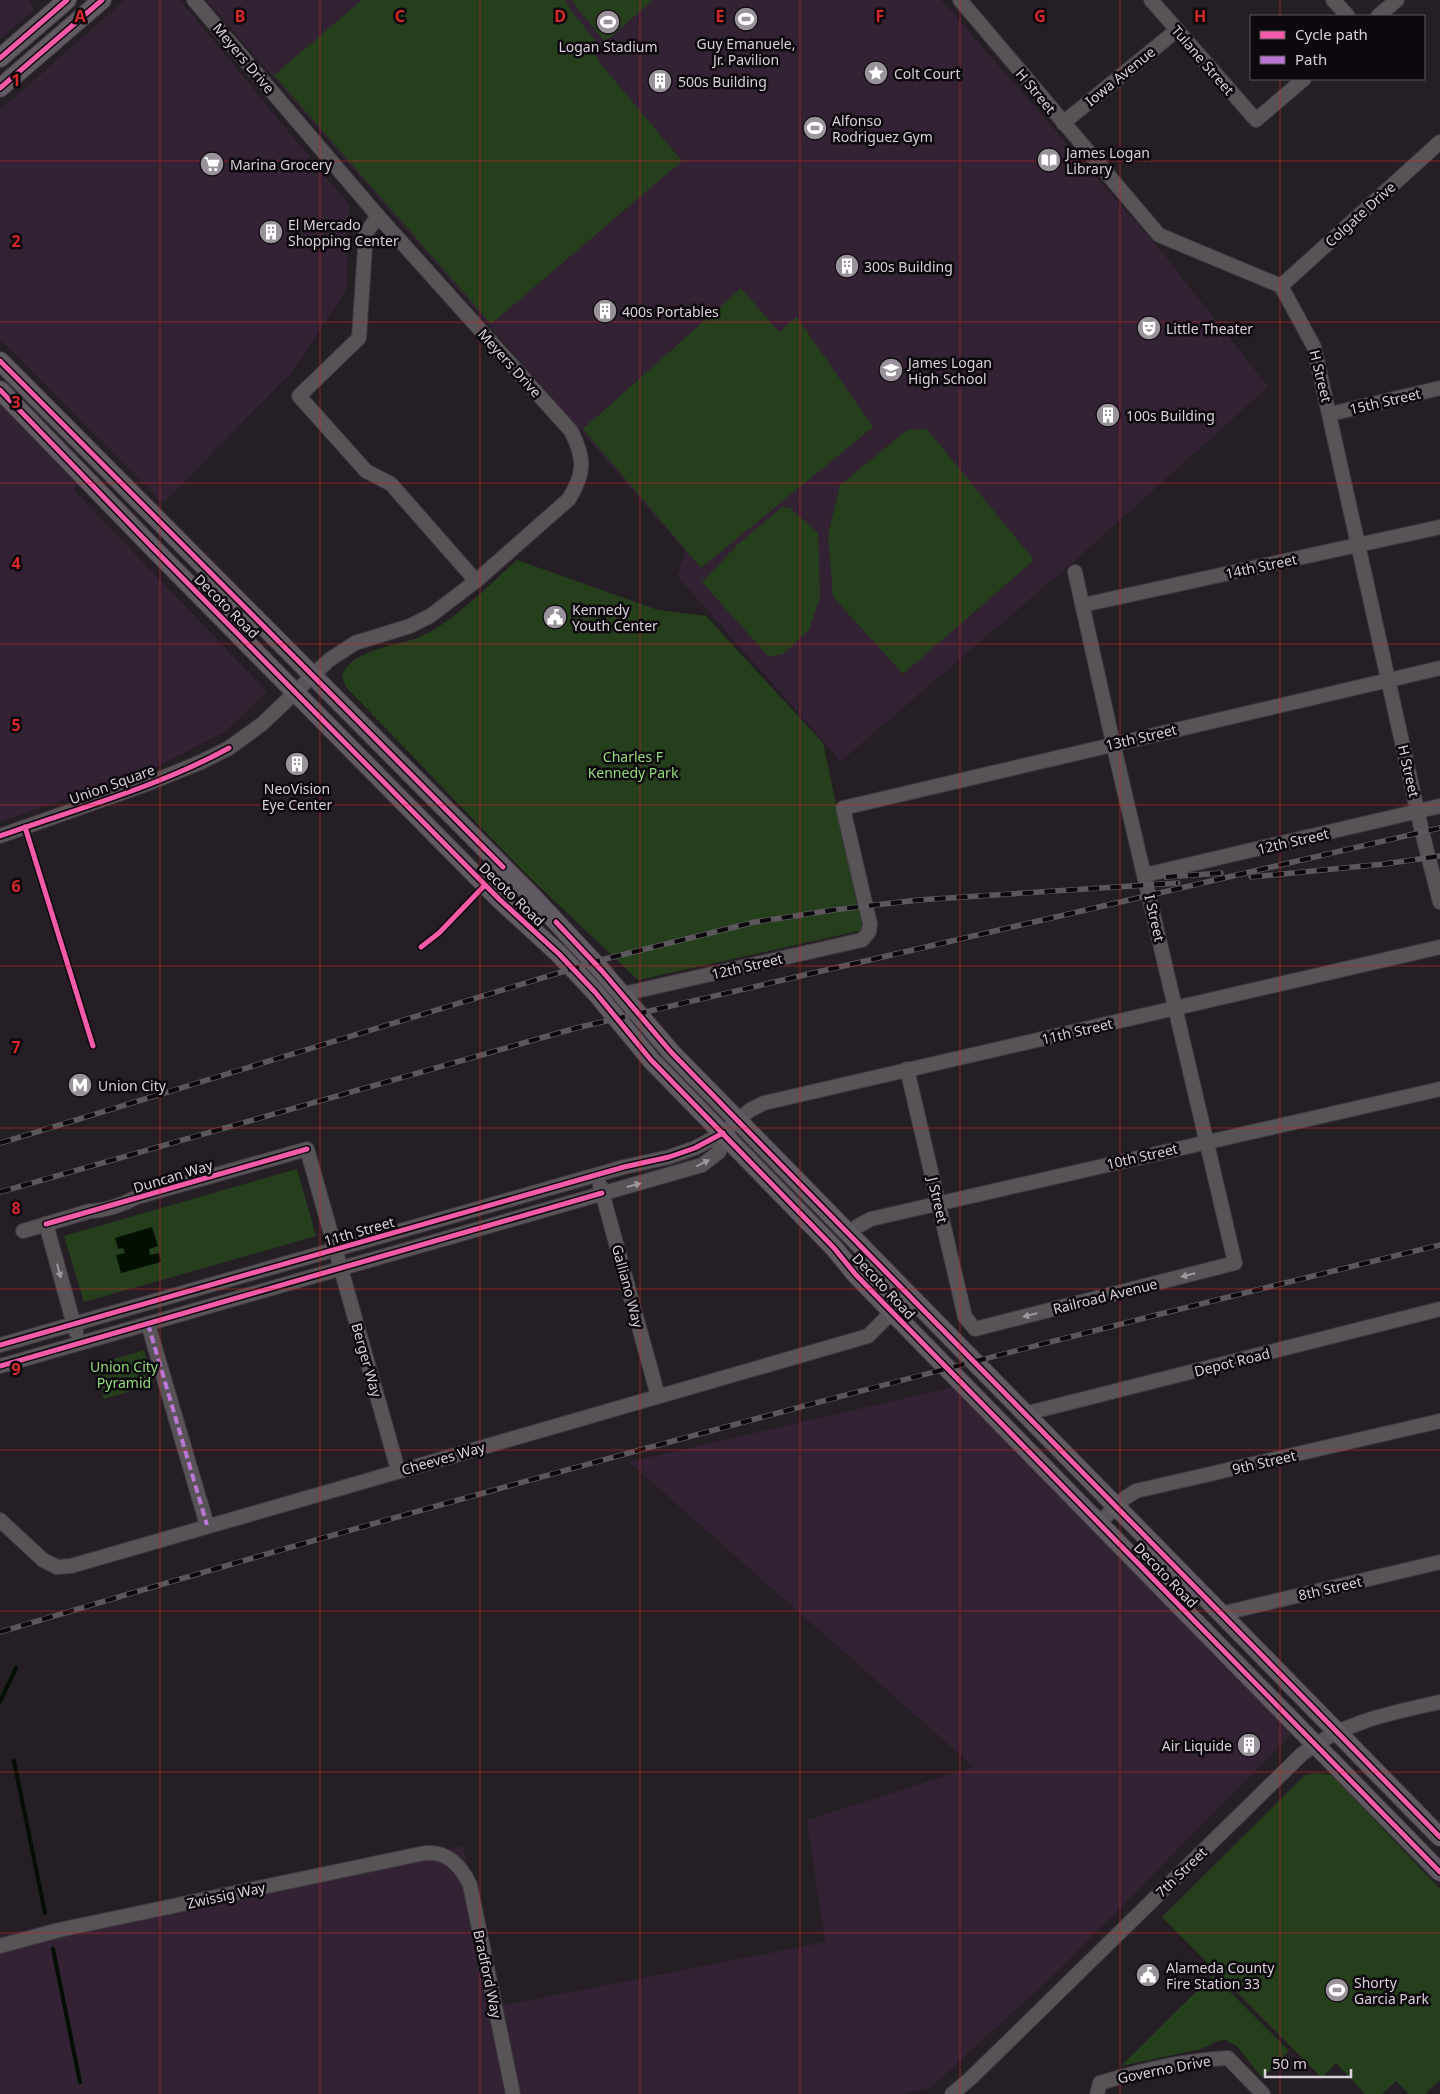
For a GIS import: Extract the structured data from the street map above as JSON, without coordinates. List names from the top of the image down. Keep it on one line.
{"streets":{"main road":["Decoto Road"],"street":["Meyers Drive","Tulane Street","Iowa Avenue","H Street","Colgate Drive","15th Street","14th Street","13th Street","Union Square","12th Street","I Street","11th Street","10th Street","Duncan Way","J Street","Galliano Way","Railroad Avenue","Berger Way","Depot Road","Cheeves Way","9th Street","8th Street","7th Street","Zwissig Way","Bradford Way","Governo Drive"]},"crossings":[["Meyers Drive","Decoto Road"],["Meyers Drive","Union Square"],["Tulane Street","Iowa Avenue"],["Iowa Avenue","H Street"],["H Street","Colgate Drive"],["H Street","15th Street"],["H Street","14th Street"],["H Street","13th Street"],["H Street","12th Street"],["14th Street","I Street"],["Decoto Road","Union Square"],["Decoto Road","12th Street"],["Decoto Road","11th Street"],["Decoto Road","10th Street"],["Decoto Road","Depot Road"],["Decoto Road","Cheeves Way"],["Decoto Road","9th Street"],["Decoto Road","8th Street"],["Decoto Road","7th Street"],["13th Street","12th Street"],["13th Street","I Street"],["12th Street","I Street"],["I Street","11th Street"],["I Street","10th Street"],["I Street","Railroad Avenue"],["11th Street","Duncan Way"],["11th Street","J Street"],["11th Street","Galliano Way"],["11th Street","Berger Way"],["10th Street","J Street"],["Duncan Way","Berger Way"],["J Street","Railroad Avenue"],["Galliano Way","Cheeves Way"],["Berger Way","Cheeves Way"],["Zwissig Way","Bradford Way"]],"one_way":["Railroad Avenue"],"parks":["Charles F Kennedy Park","Union City Pyramid"],"places":{"sports":["Guy Emanuele, Jr. Pavilion","Logan Stadium","Alfonso Rodriguez Gym","Shorty Garcia Park"],"place":["Colt Court"],"building":["500s Building","El Mercado Shopping Center","300s Building","400s Portables","100s Building","NeoVision Eye Center","Air Liquide"],"library":["James Logan Library"],"supermarket":["Marina Grocery"],"theatre":["Little Theater"],"school or university":["James Logan High School"],"public building":["Kennedy Youth Center","Alameda County Fire Station 33"],"metro station":["Union City"]},"legend":["Cycle path","Path"],"scale_bar":"50 m","grid":{"columns":["A","B","C","D","E","F","G","H"],"rows":["1","2","3","4","5","6","7","8","9"]}}
